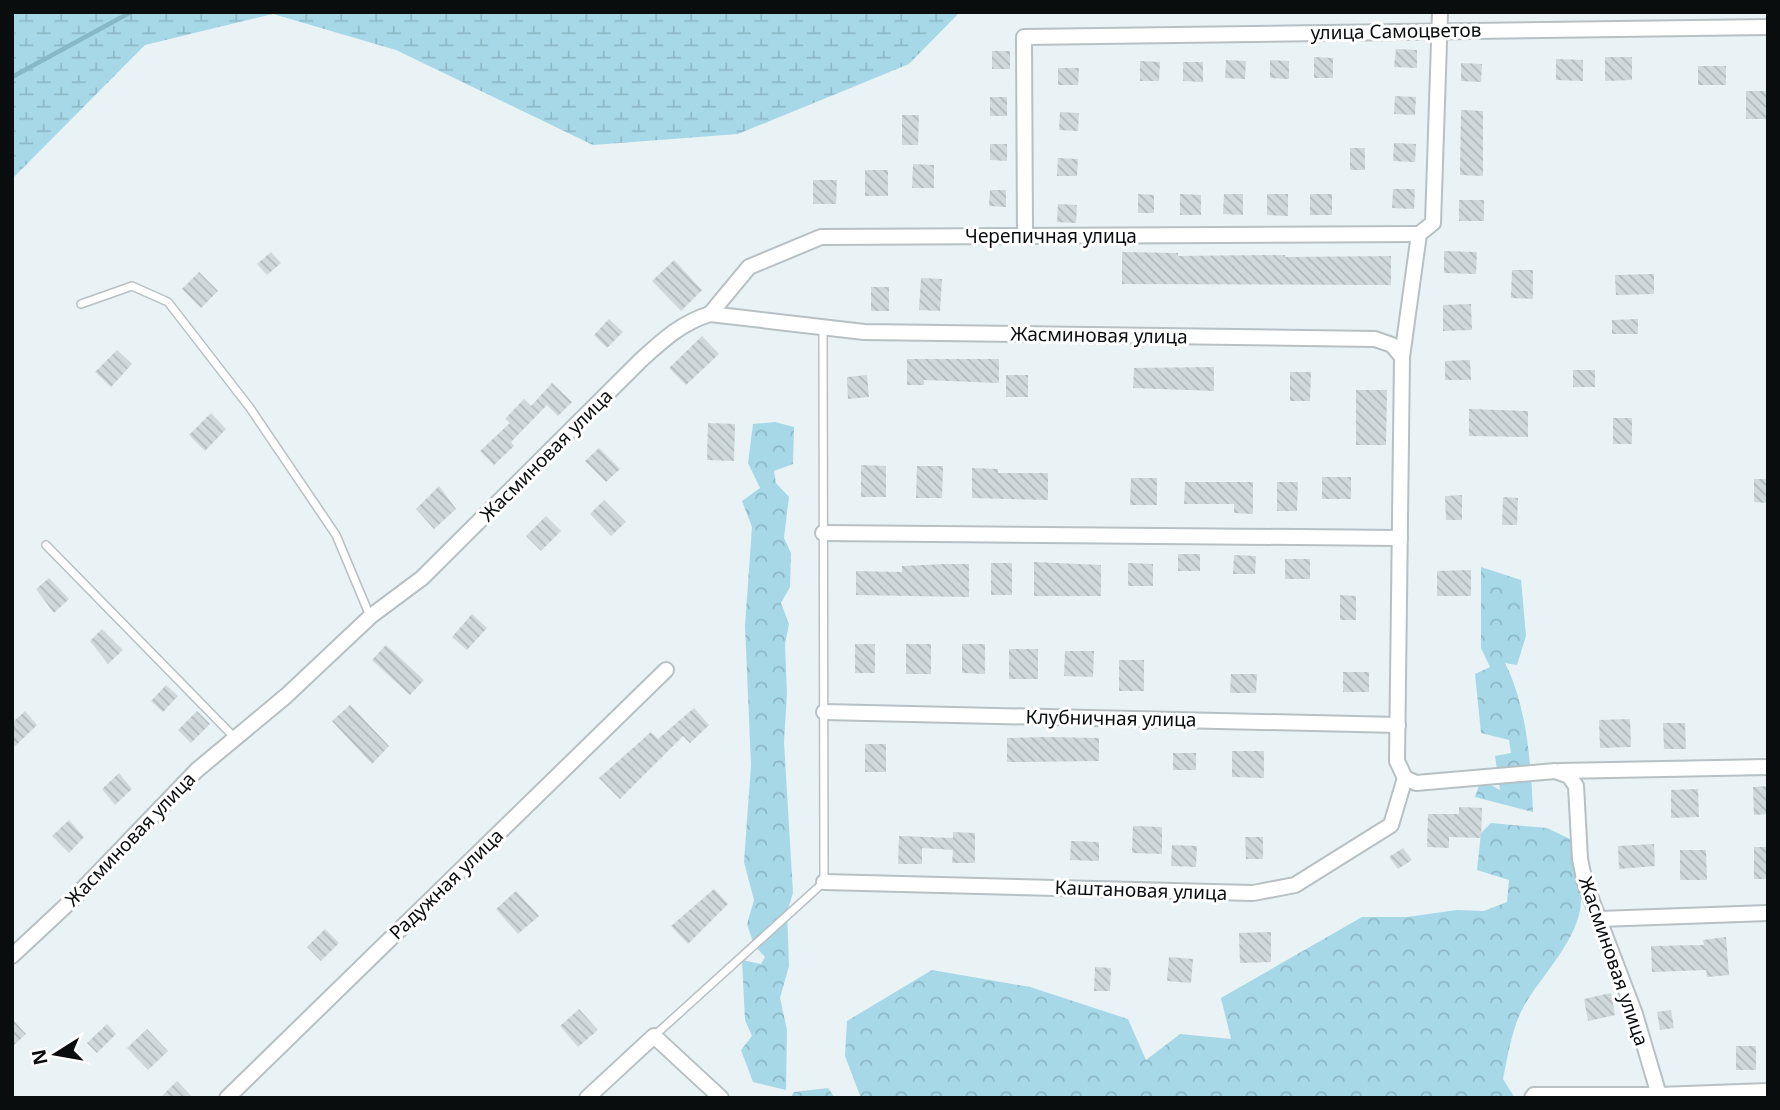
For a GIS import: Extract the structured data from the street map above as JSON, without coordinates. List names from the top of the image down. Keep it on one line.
{"streets":{"street":["улица Самоцветов","Черепичная улица","Жасминовая улица","Клубничная улица","Радужная улица","Каштановая улица"]},"crossings":[["улица Самоцветов","Черепичная улица"],["Черепичная улица","Жасминовая улица"]],"north":"left"}
